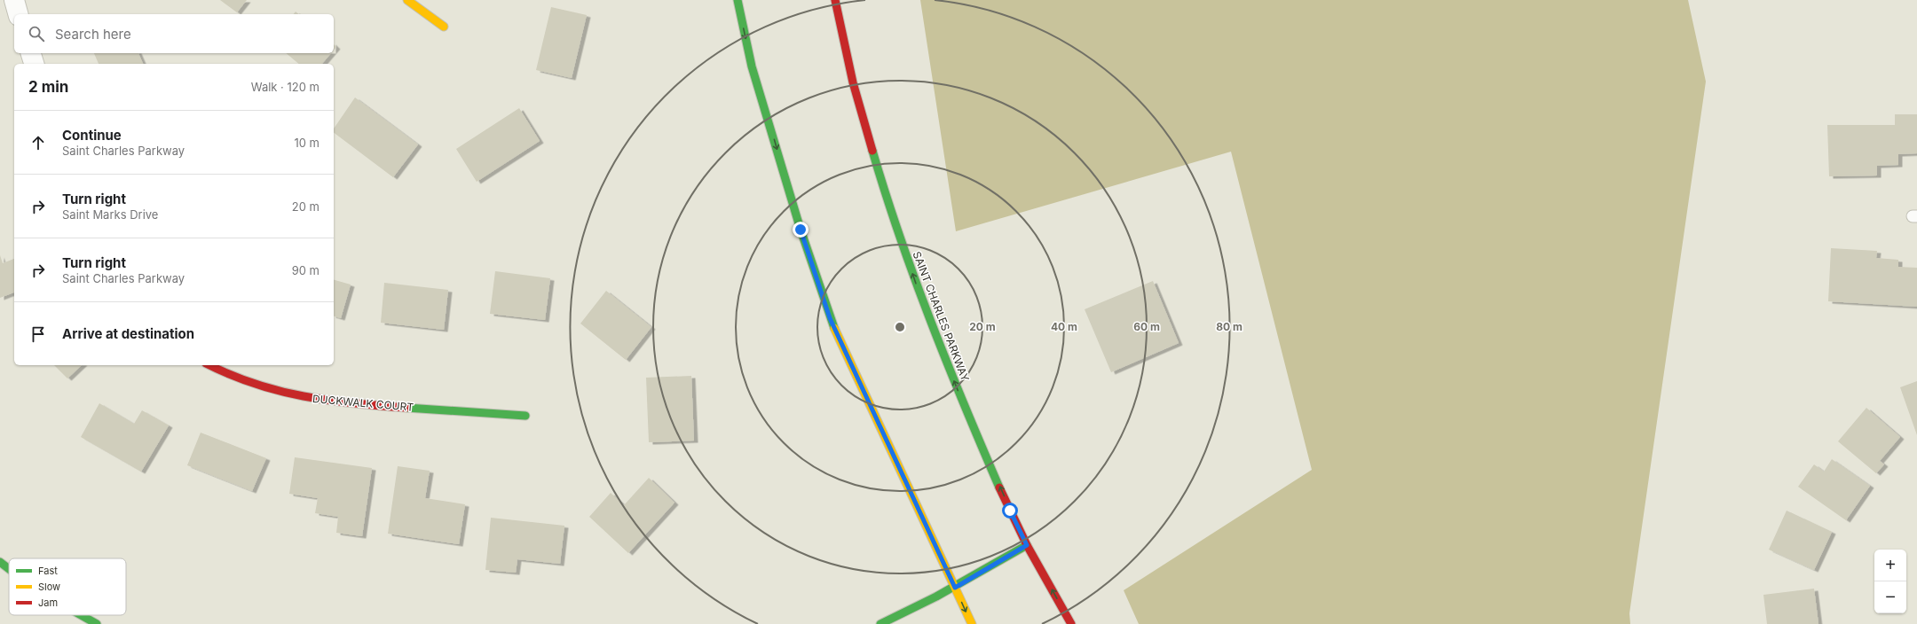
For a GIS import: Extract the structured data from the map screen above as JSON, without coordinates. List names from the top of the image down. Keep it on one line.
{"streets":{"main road":["SAINT CHARLES PARKWAY","DUCKWALK COURT"]},"one_way":["SAINT CHARLES PARKWAY"],"legend":["Fast","Slow","Jam"],"page":{"search":"Search here","heading":["2 min","Walk · 120 m"],"list":[["Continue","Saint Charles Parkway","10 m"],["Turn right","Saint Marks Drive","20 m"],["Turn right","Saint Charles Parkway","90 m"],"Arrive at destination"],"map_buttons":["+","−"]},"rings":["20 m","40 m","60 m","80 m"]}
